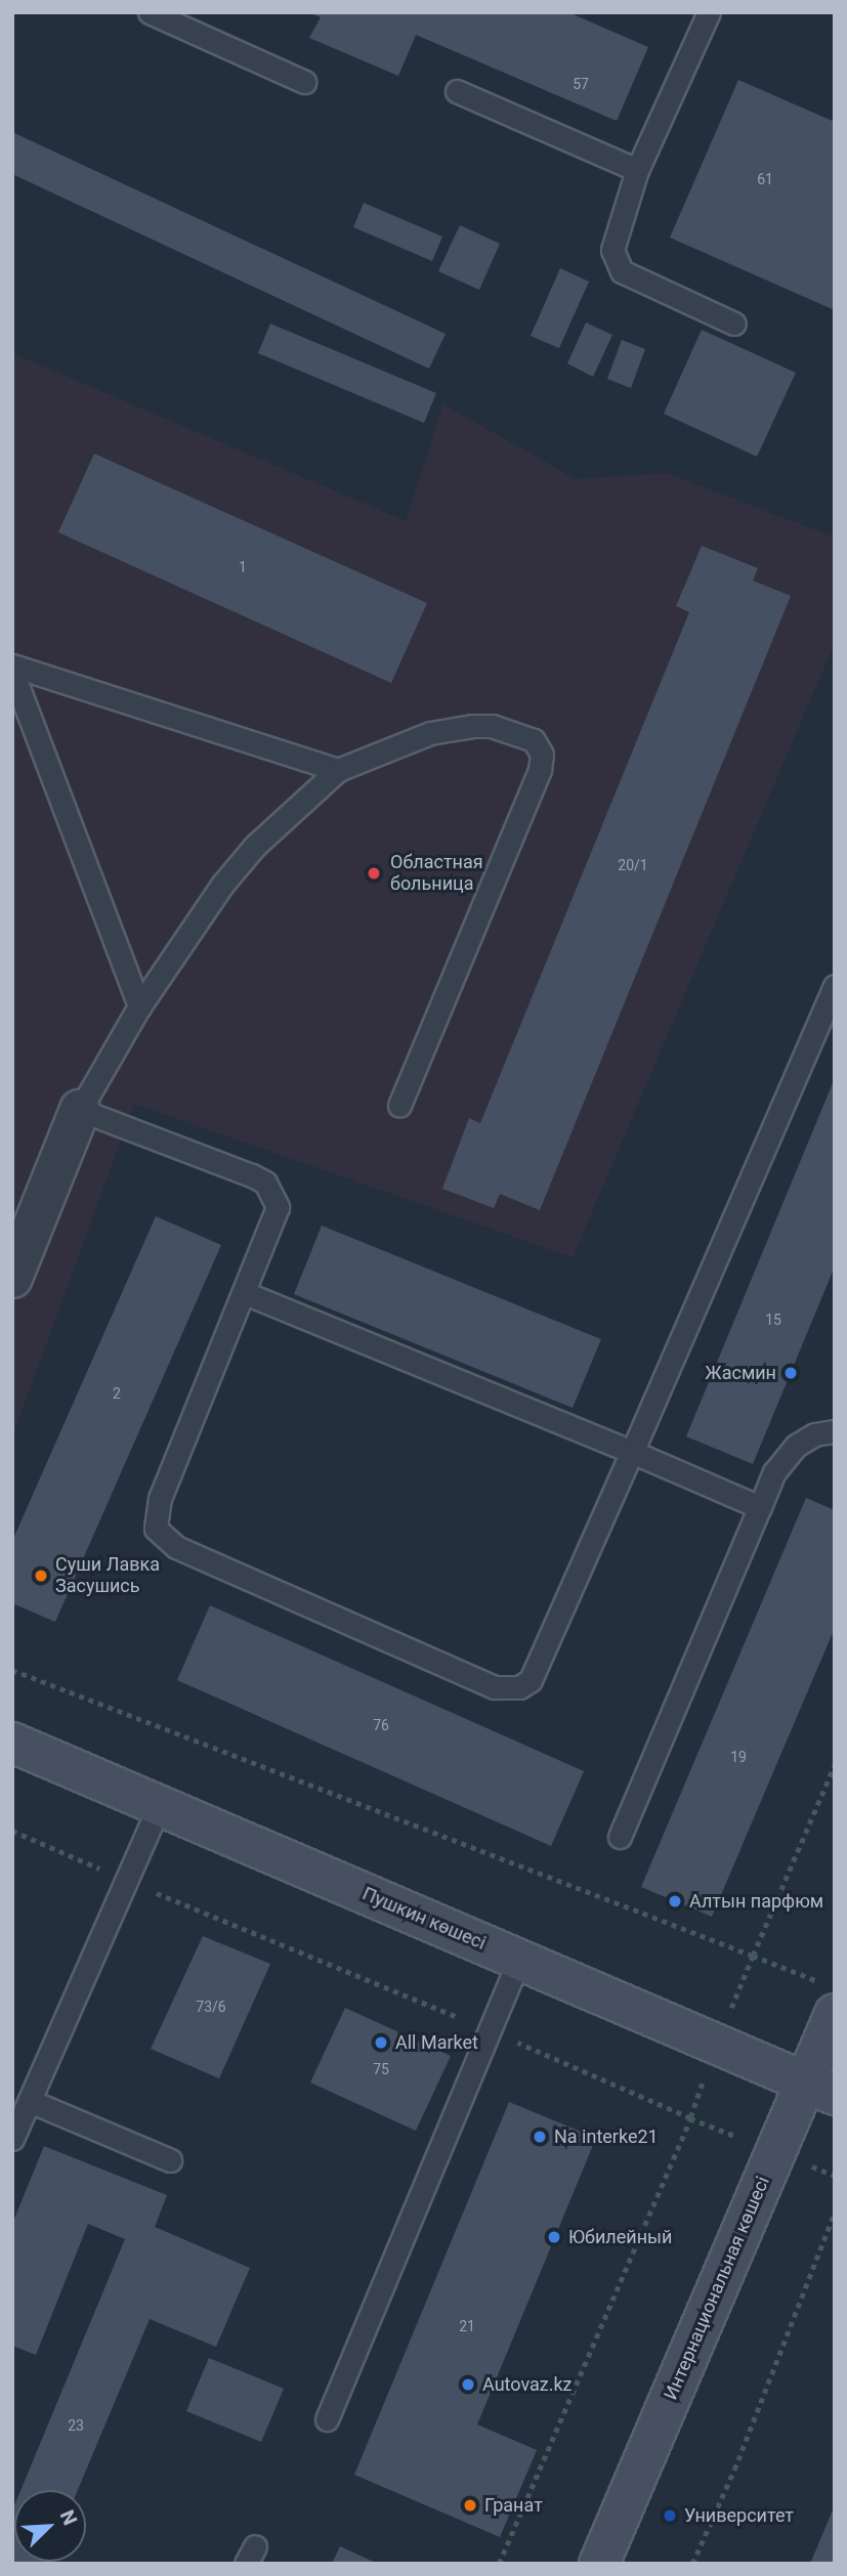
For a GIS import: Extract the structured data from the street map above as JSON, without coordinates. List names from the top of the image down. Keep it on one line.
{"streets":{"street":["Пушкин көшесі","Интернациональная көшесі"]},"crossings":[["Пушкин көшесі","Интернациональная көшесі"]],"places":["Областная больница","Жасмин","Суши Лавка Засушись","Алтын парфюм","All Market","Na interke21","Юбилейный","Autovaz.kz","Гранат","Университет"],"house_numbers":["57","61","1","20/1","15","2","76","19","73/6","75","21","23"],"north":"top right"}
